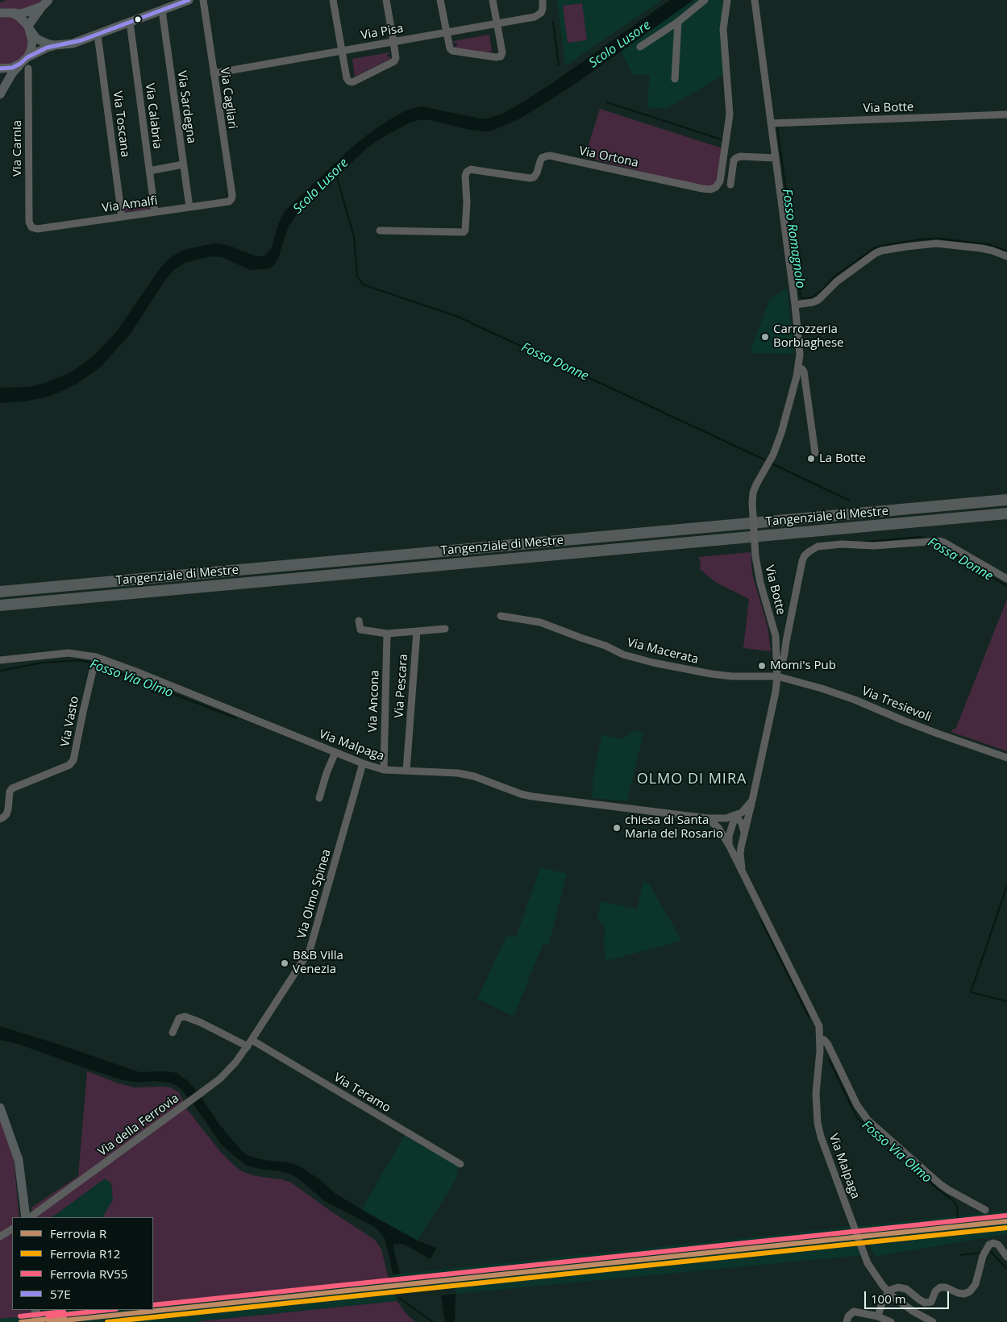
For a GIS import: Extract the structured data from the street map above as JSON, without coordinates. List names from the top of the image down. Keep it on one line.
{"streets":{"highway":["Tangenziale di Mestre"],"street":["Via Pisa","Via Cagliari","Via Sardegna","Via Botte","Via Calabria","Via Toscana","Via Carnia","Via Ortona","Via Amalfi","Via Macerata","Via Pescara","Via Ancona","Via Tresievoli","Via Vasto","Via Malpaga","Via Olmo Spinea","Via Teramo","Via della Ferrovia"]},"crossings":[["Via Pisa","Via Cagliari"],["Via Cagliari","Via Amalfi"],["Via Sardegna","Via Amalfi"],["Via Botte","Via Macerata"],["Via Botte","Via Tresievoli"],["Via Botte","Via Malpaga"],["Via Calabria","Via Amalfi"],["Via Toscana","Via Amalfi"],["Via Carnia","Via Amalfi"],["Via Macerata","Via Tresievoli"],["Via Pescara","Via Malpaga"],["Via Ancona","Via Malpaga"],["Via Vasto","Via Malpaga"],["Via Malpaga","Via Olmo Spinea"],["Via Olmo Spinea","Via Teramo"],["Via Olmo Spinea","Via della Ferrovia"],["Via Teramo","Via della Ferrovia"]],"districts":["OLMO DI MIRA"],"water":["Scolo Lusore","Fosso Romagnolo","Fossa Donne","Fosso Via Olmo"],"places":["Carrozzeria Borbiaghese","La Botte","Momi's Pub","chiesa di Santa Maria del Rosario","B&B Villa Venezia"],"lines":["transit line 57E","rail line RV55","rail line R","rail line R12"],"legend":["Ferrovia R","Ferrovia R12","Ferrovia RV55","57E"],"scale_bar":"100 m"}
